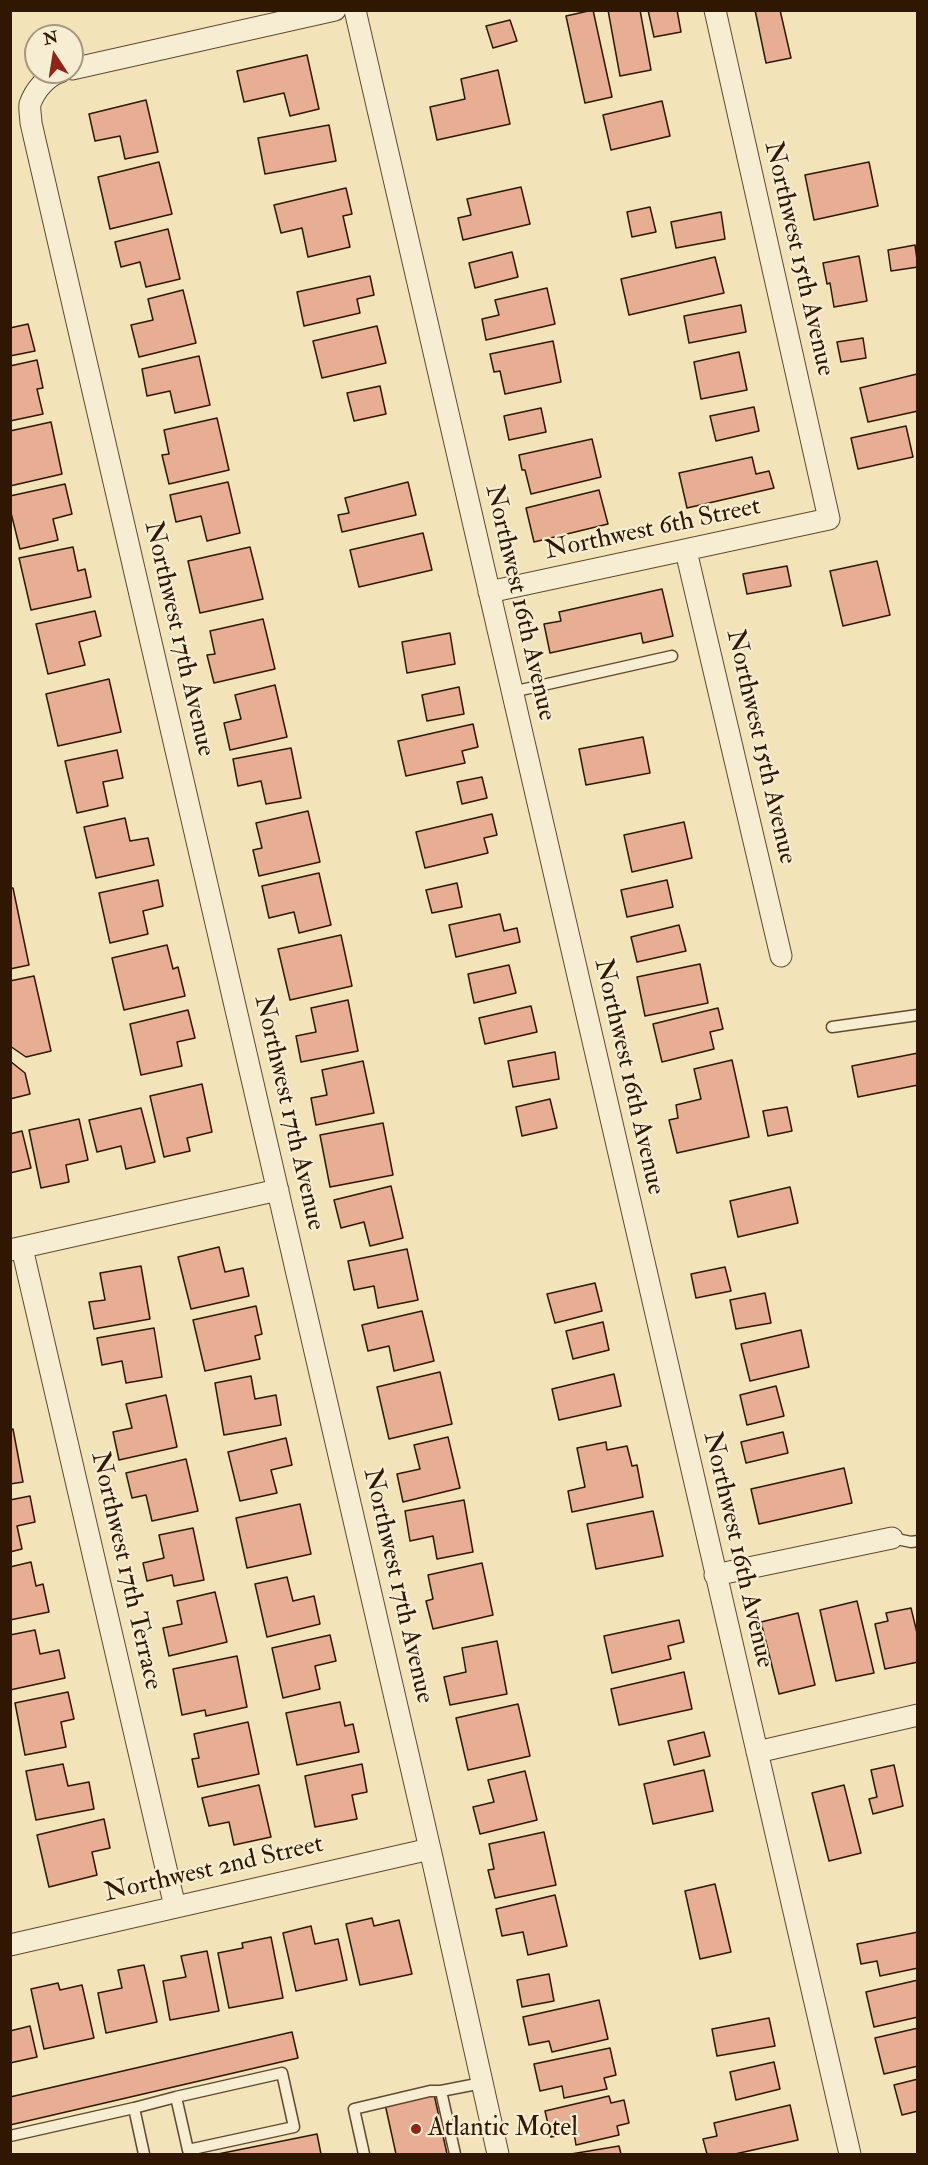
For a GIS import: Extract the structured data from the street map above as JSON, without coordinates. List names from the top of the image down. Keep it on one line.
{"streets":{"street":["Northwest 15th Avenue","Northwest 6th Street","Northwest 16th Avenue","Northwest 17th Avenue","Northwest 17th Terrace","Northwest 2nd Street"]},"crossings":[["Northwest 15th Avenue","Northwest 6th Street"],["Northwest 6th Street","Northwest 16th Avenue"],["Northwest 17th Avenue","Northwest 2nd Street"],["Northwest 17th Terrace","Northwest 2nd Street"]],"places":["Atlantic Motel"],"north":"top"}
